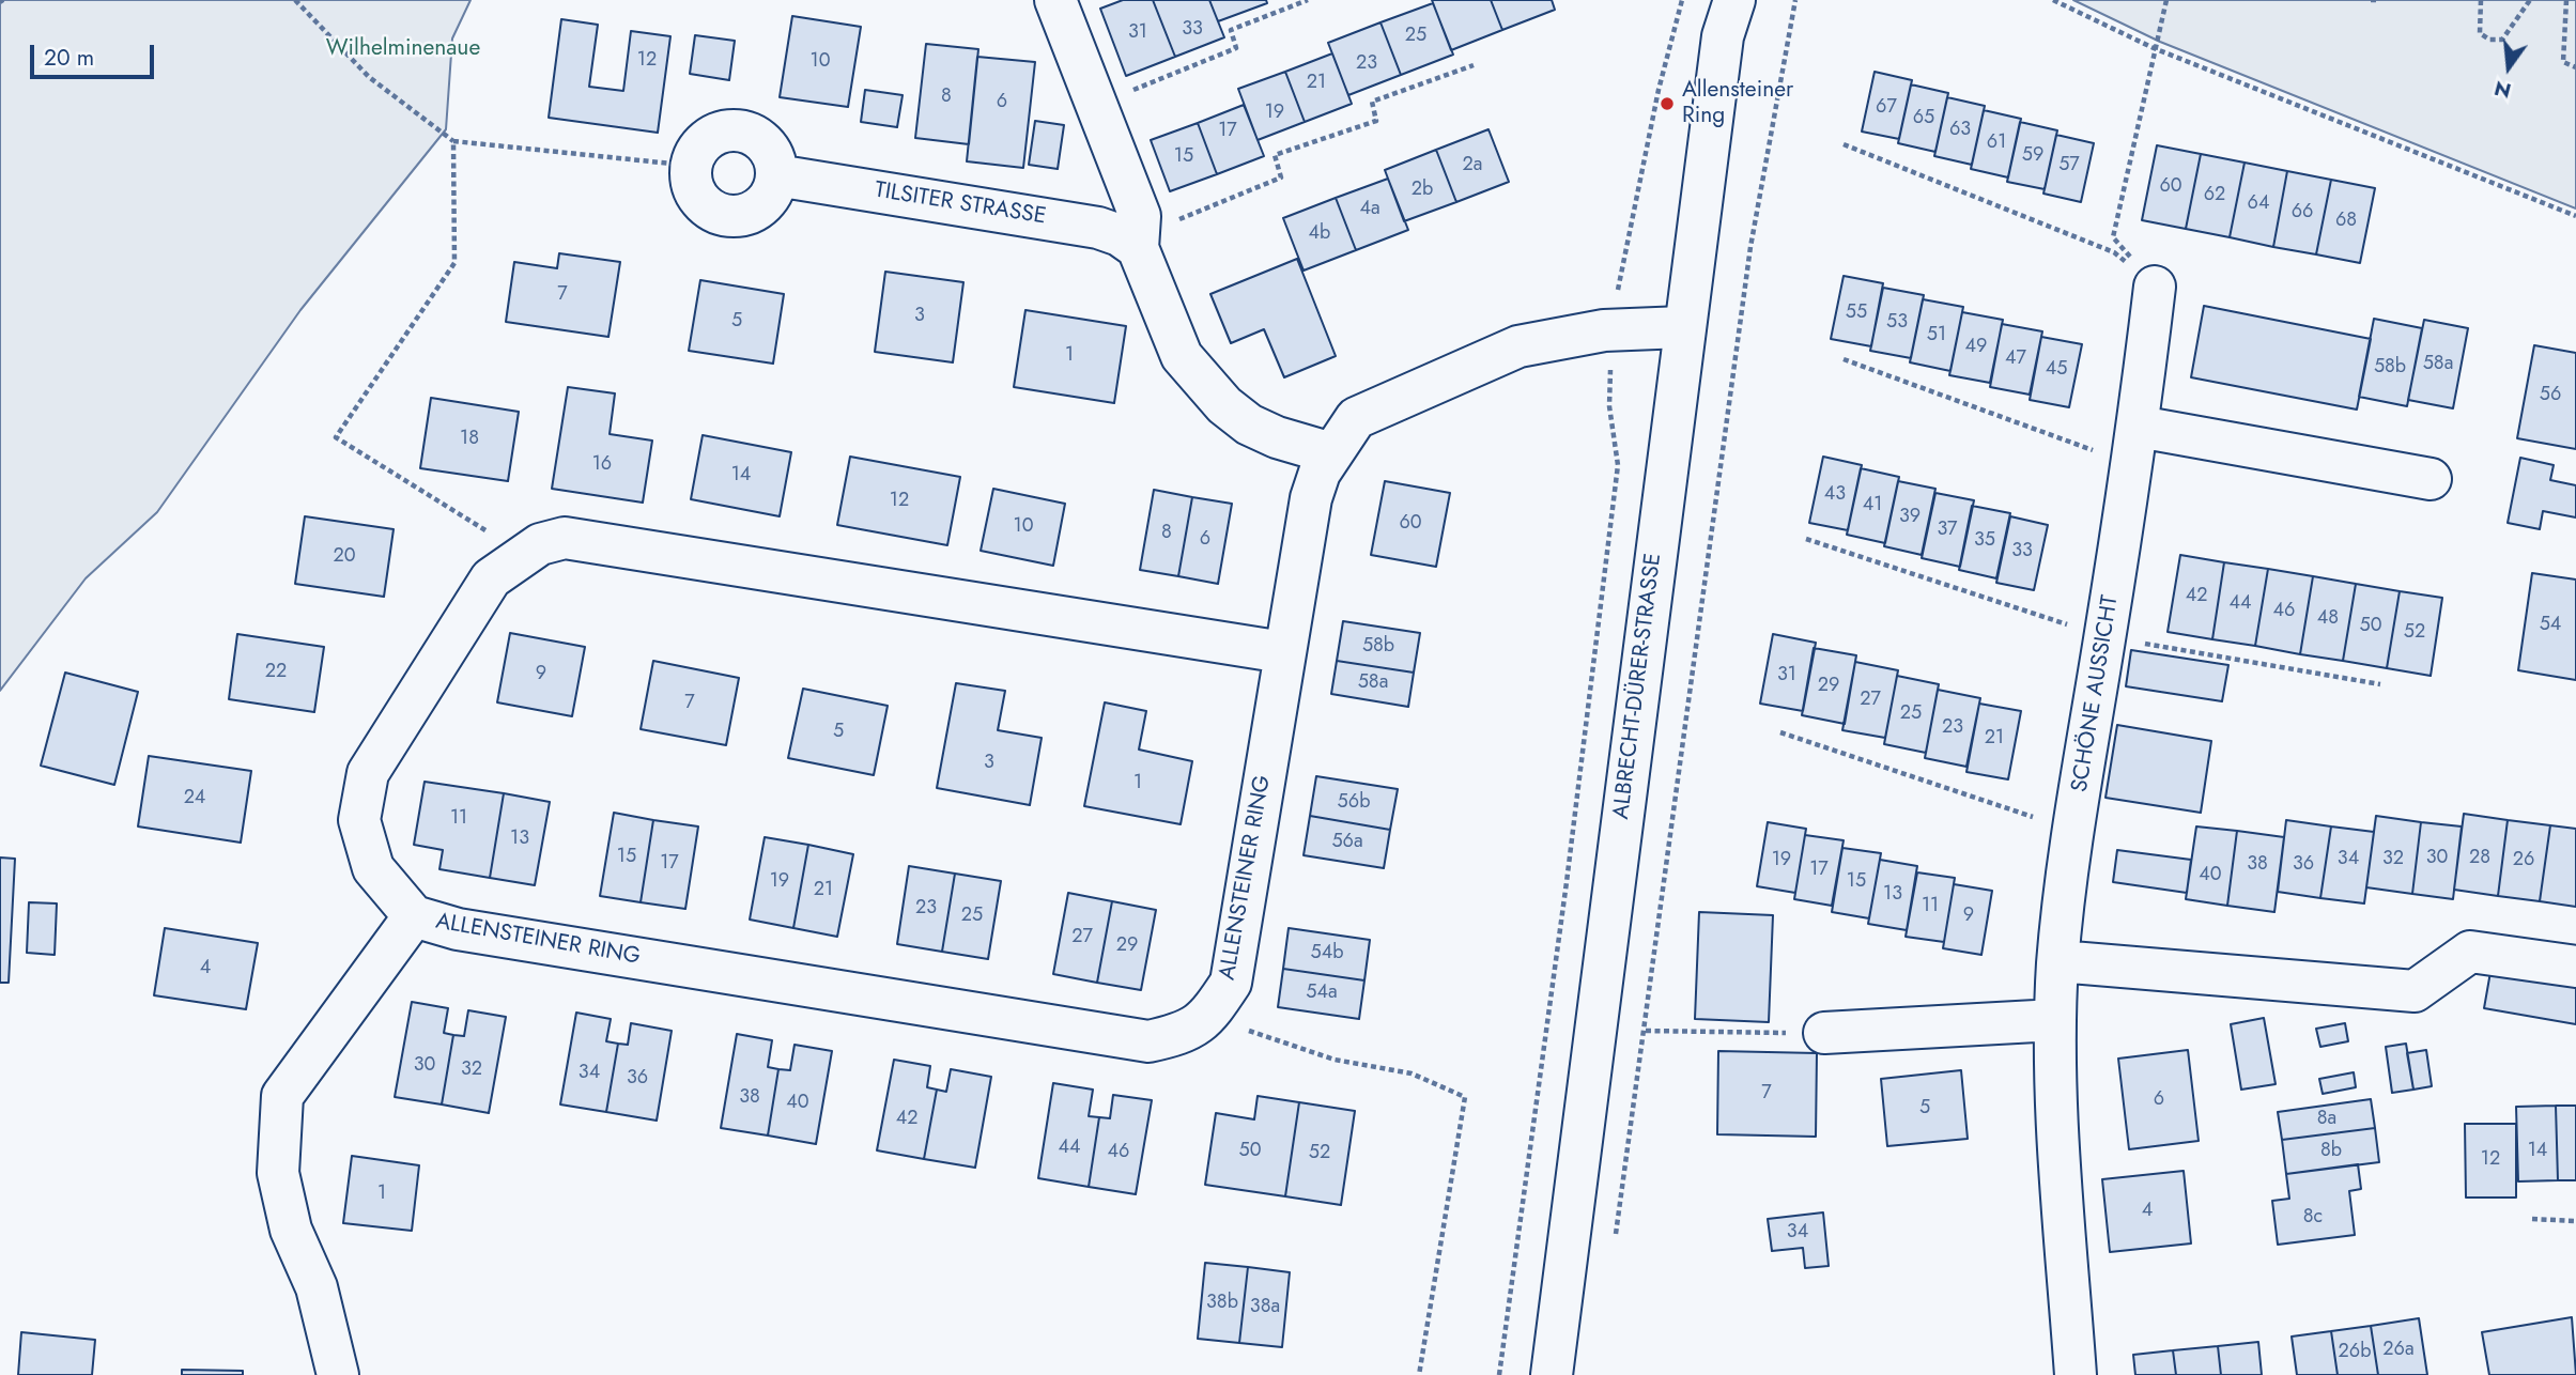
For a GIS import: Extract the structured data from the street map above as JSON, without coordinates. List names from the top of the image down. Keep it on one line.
{"streets":{"street":["TILSITER STRASSE","ALBRECHT-DÜRER-STRASSE","SCHÖNE AUSSICHT","ALLENSTEINER RING"]},"crossings":[["ALBRECHT-DÜRER-STRASSE","ALLENSTEINER RING"]],"parks":["Wilhelminenaue"],"places":["Allensteiner Ring"],"house_numbers":["33","31","25","12","10","23","21","8","6","67","19","65","63","17","61","59","15","2a","57","60","2b","62","64","4a","66","68","4b","7","55","3","5","53","51","49","1","47","58a","58b","45","56","18","16","14","43","12","41","39","60","10","37","8","6","35","33","20","42","44","46","48","54","50","52","58b","22","9","31","58a","29","27","7","25","23","5","21","3","1","24","56b","11","13","56a","15","30","28","34","32","19","26","17","38","36","17","40","19","15","21","13","11","23","25","9","27","29","54b","4","54a","30","32","34","36","7","38","6","40","5","42","8a","44","50","8b","14","46","52","12","1","4","8c","34","38b","38a","26a","26b"],"scale_bar":"20 m","north":"bottom"}
